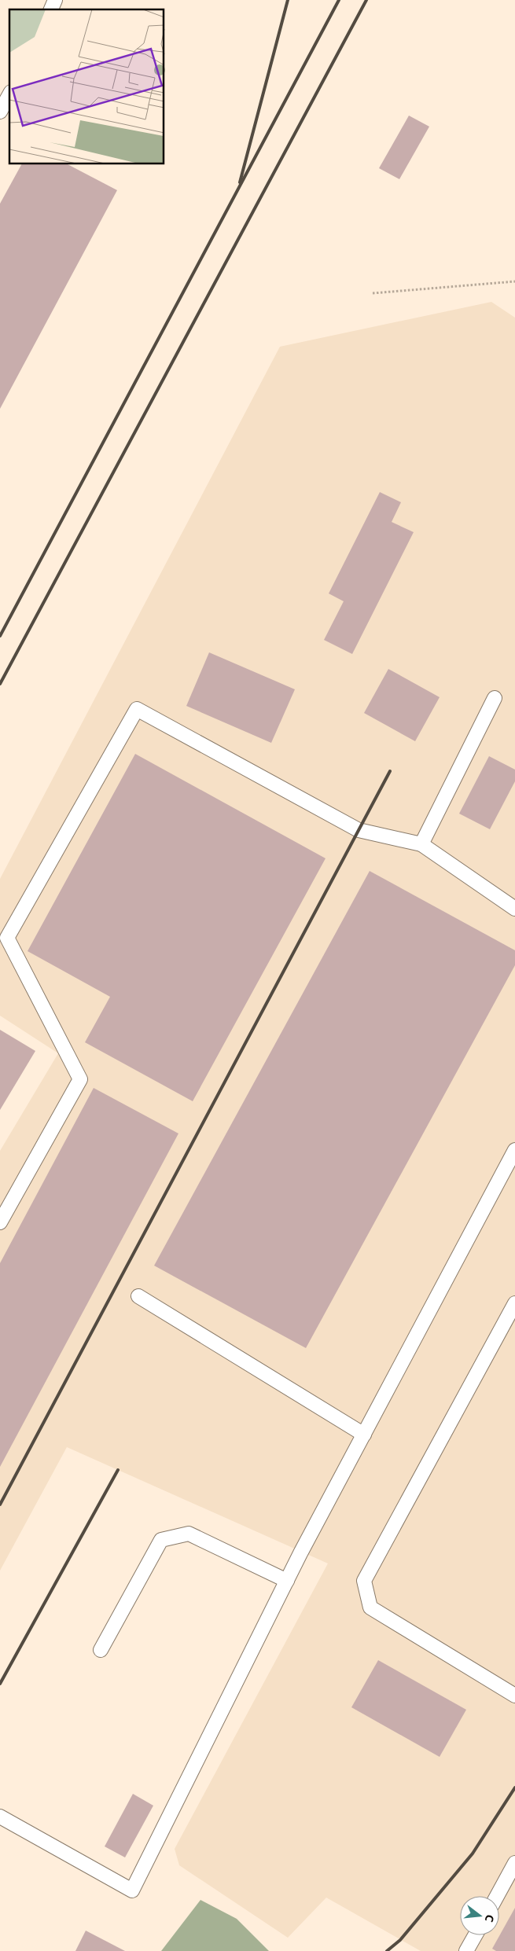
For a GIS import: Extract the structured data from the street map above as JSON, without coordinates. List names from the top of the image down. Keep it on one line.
{"north":"right"}
